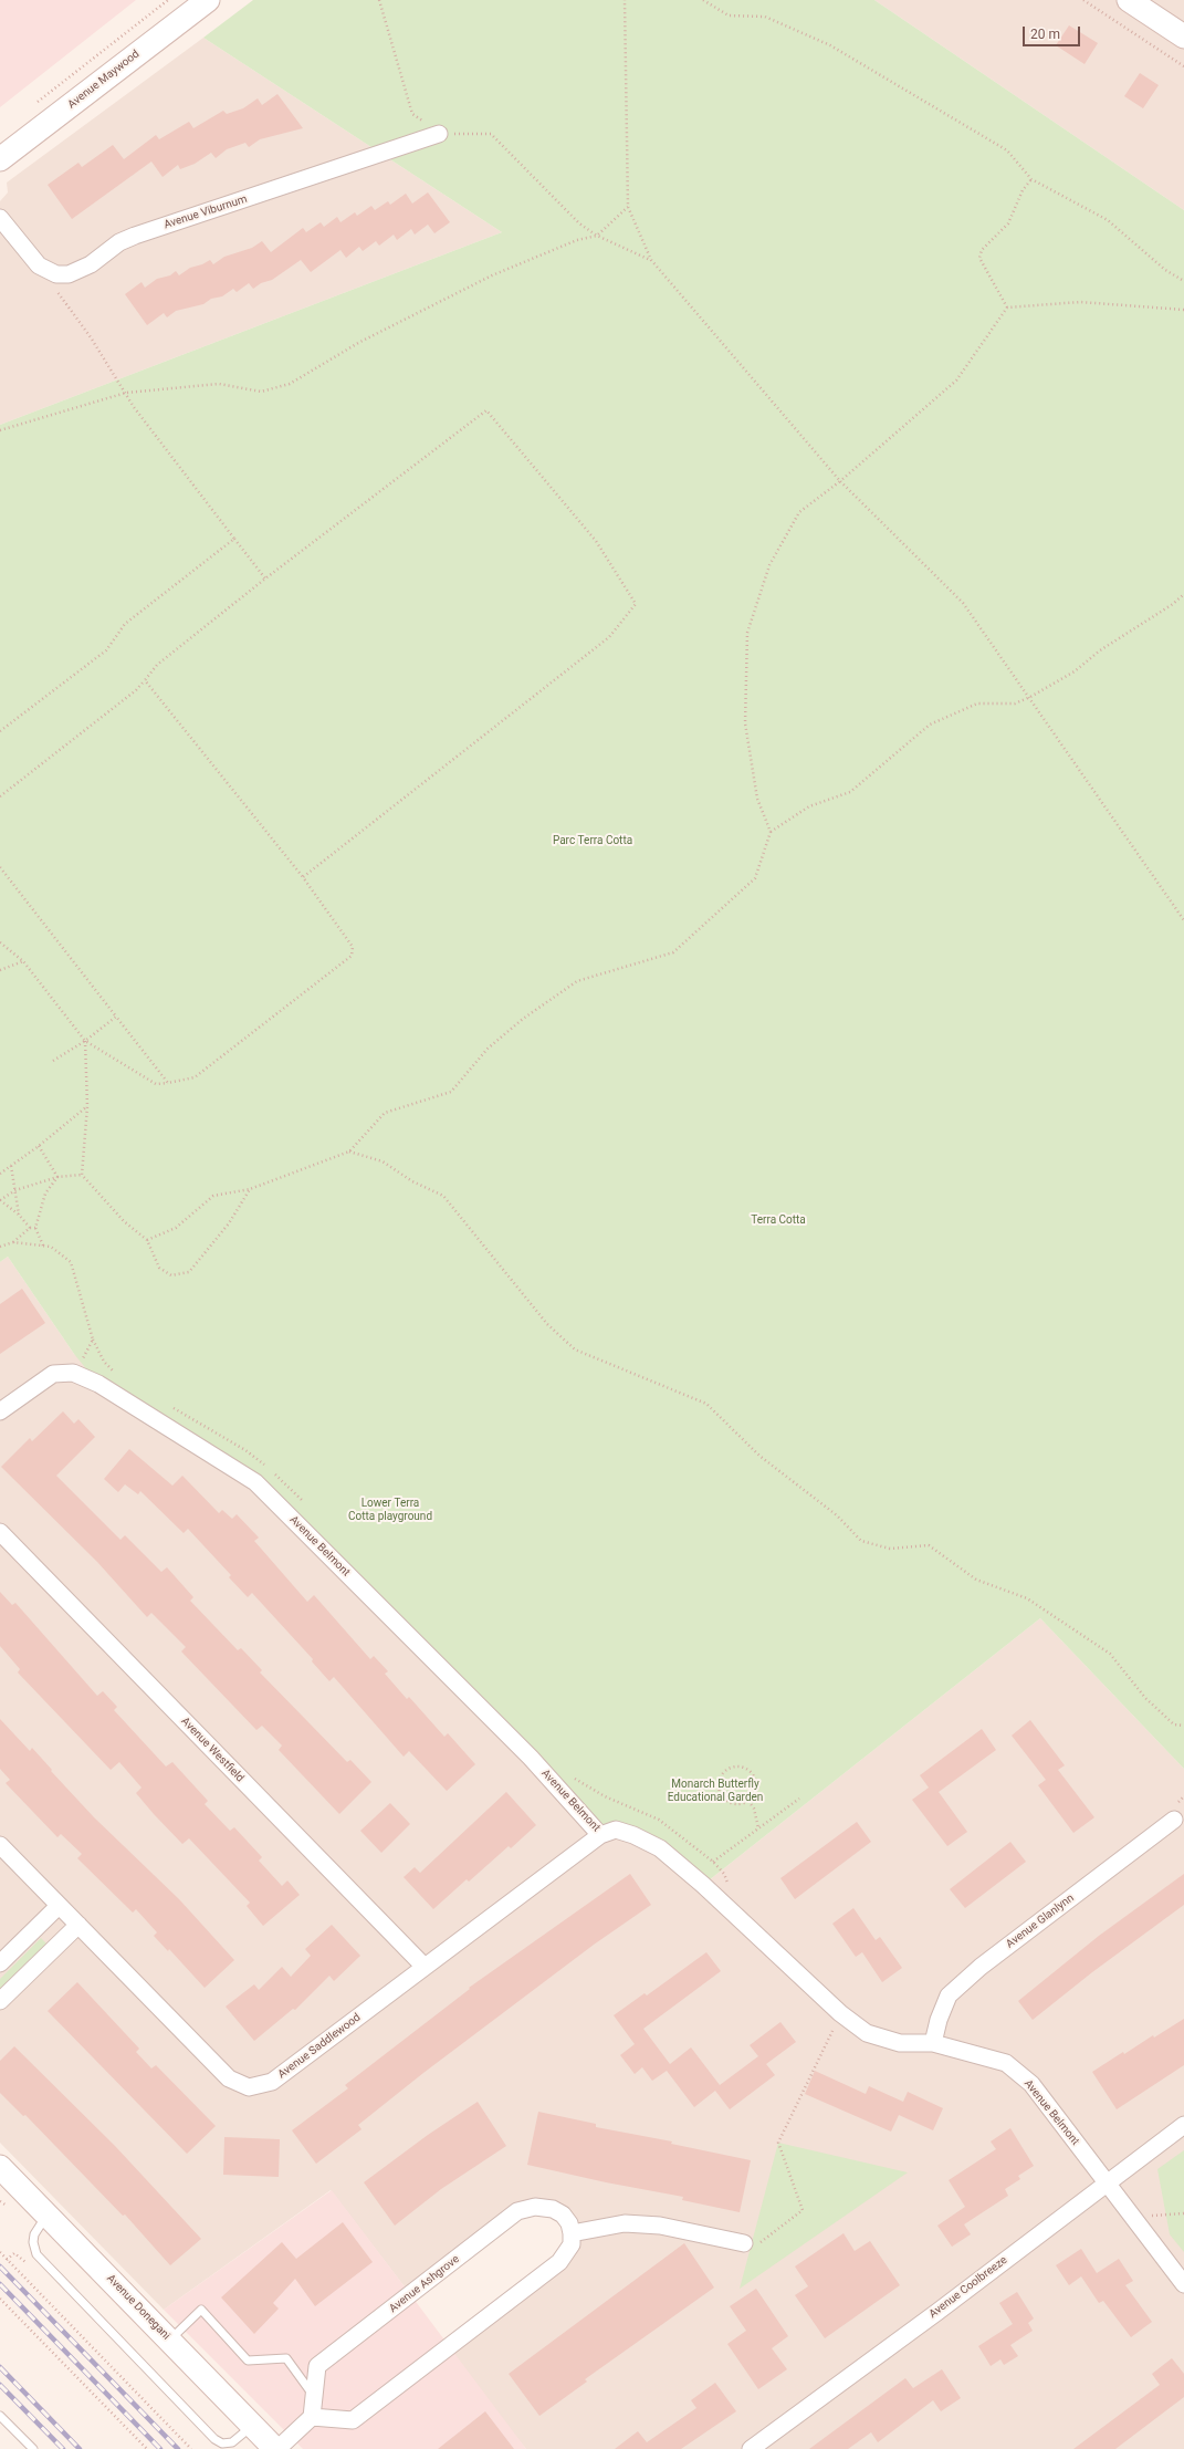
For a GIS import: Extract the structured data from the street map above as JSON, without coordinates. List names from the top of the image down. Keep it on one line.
{"streets":{"street":["Avenue Maywood","Avenue Viburnum","Avenue Belmont","Avenue Westfield","Avenue Glanlynn","Avenue Saddlewood","Avenue Ashgrove","Avenue Coolbreeze","Avenue Donegani"]},"crossings":[["Avenue Belmont","Avenue Glanlynn"],["Avenue Belmont","Avenue Saddlewood"],["Avenue Belmont","Avenue Coolbreeze"],["Avenue Westfield","Avenue Saddlewood"]],"parks":["Parc Terra Cotta","Terra Cotta","Lower Terra Cotta playground","Monarch Butterfly Educational Garden"],"scale_bar":"20 m"}
